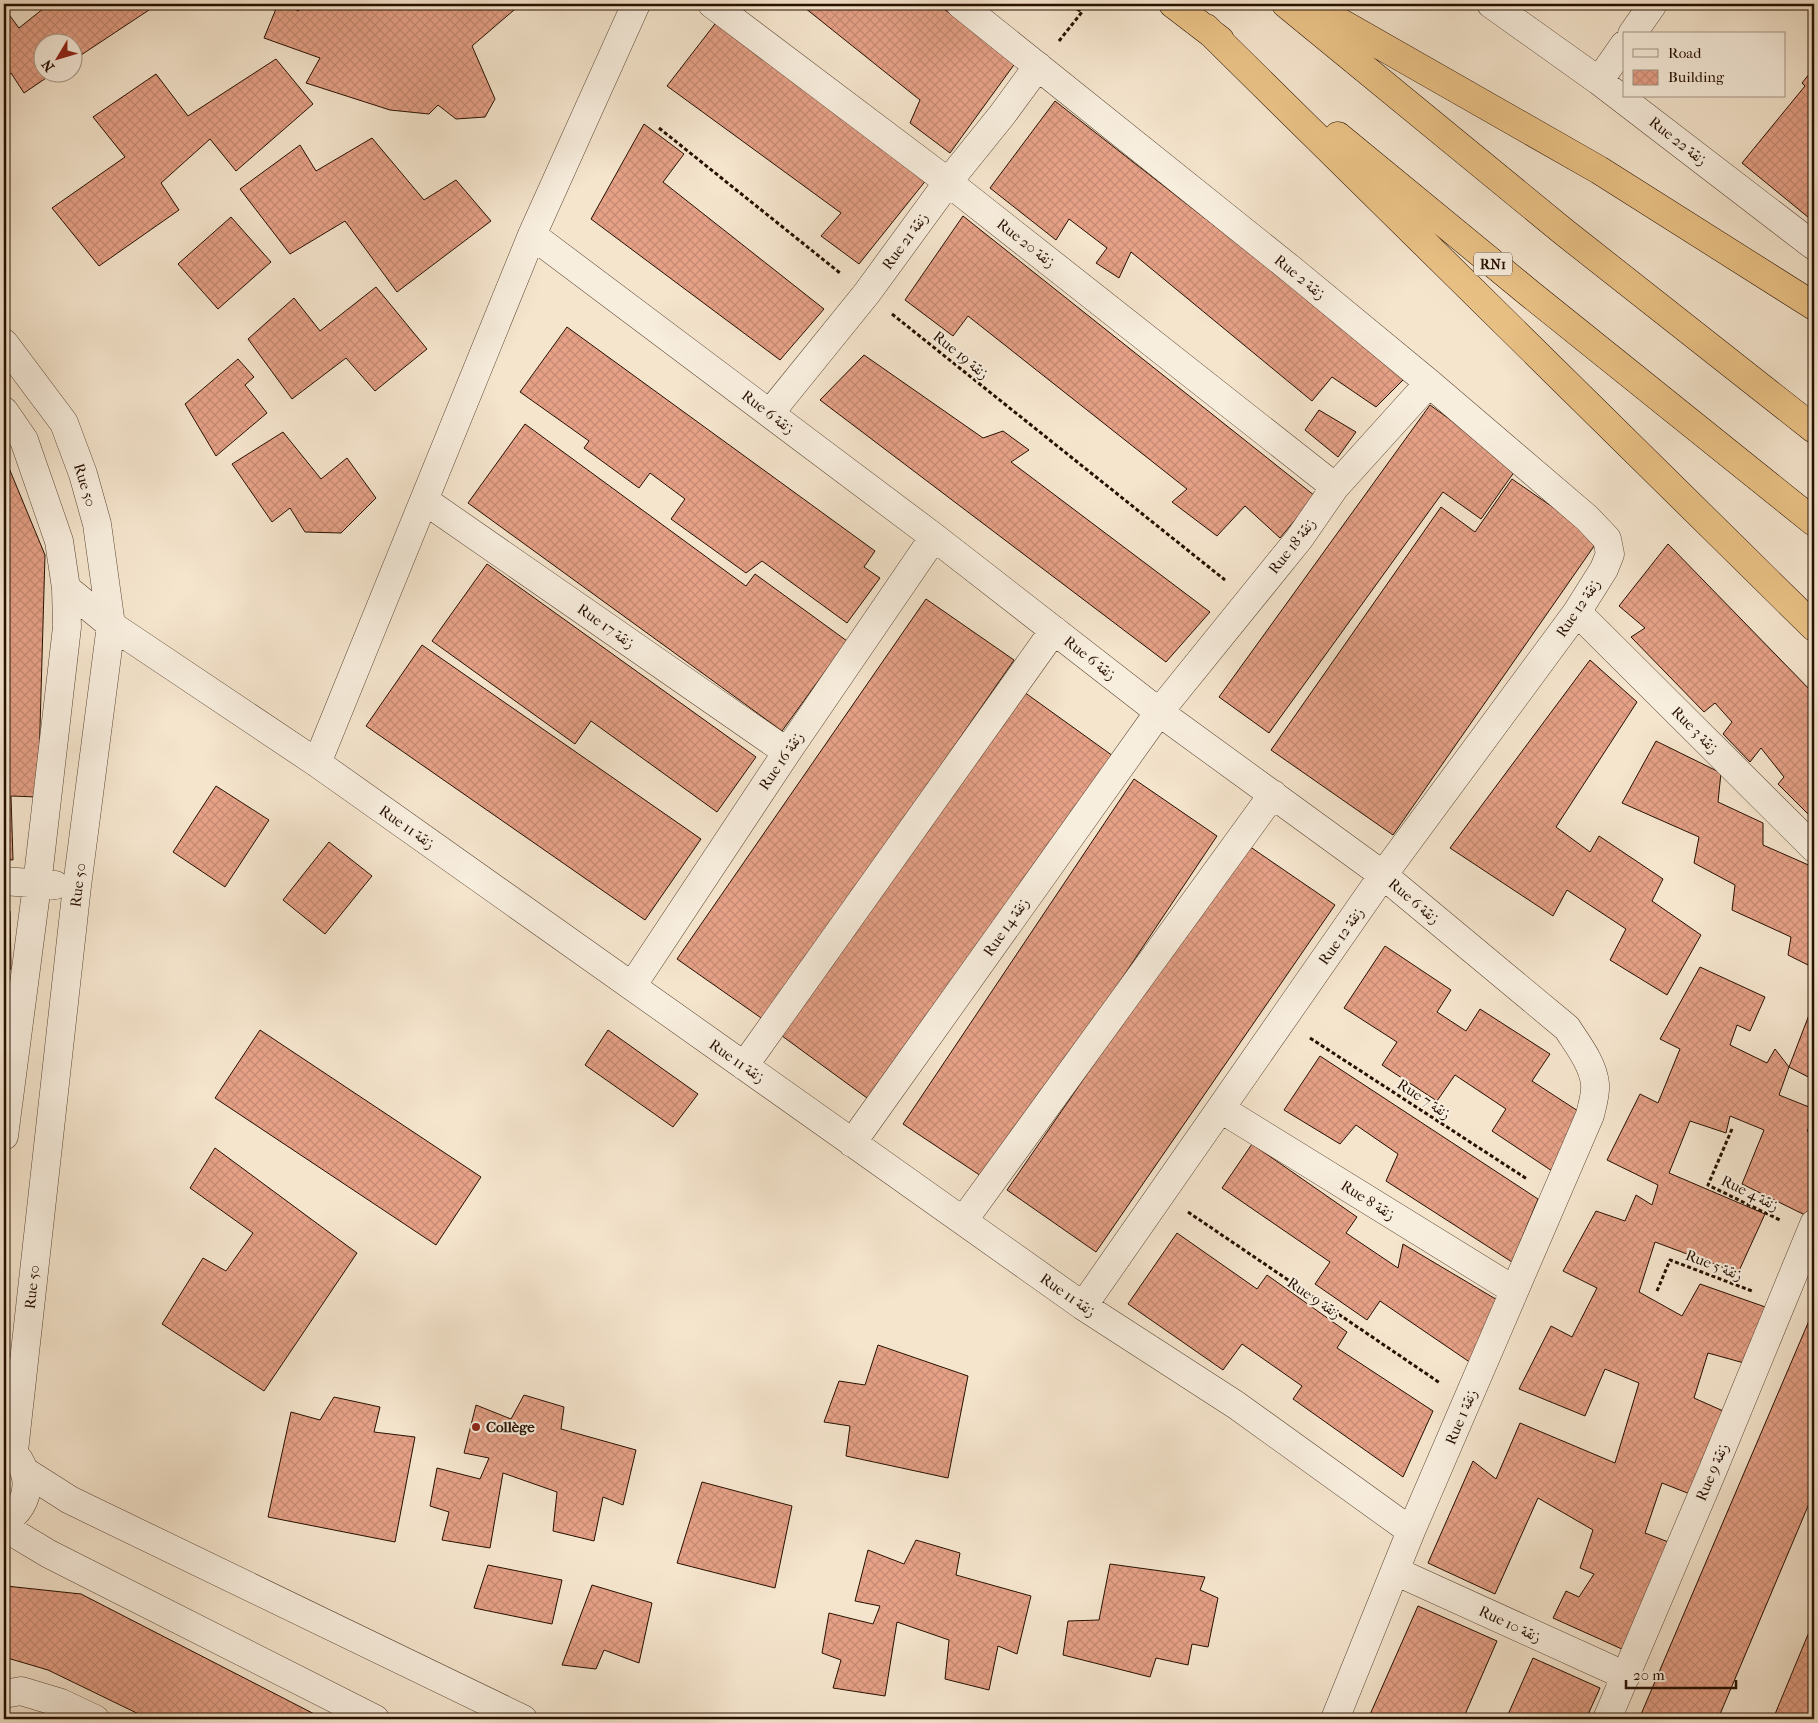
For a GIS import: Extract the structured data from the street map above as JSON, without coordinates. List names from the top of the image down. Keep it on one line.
{"streets":{"highway":["RN1"],"street":["Rue 22 زنقة","Rue 21 زنقة","Rue 20 زنقة","Rue 2 زنقة","Rue 6 زنقة","Rue 50","Rue 18 زنقة","Rue 12 زنقة","Rue 17 زنقة","Rue 3 زنقة","Rue 16 زنقة","Rue 11 زنقة","Rue 14 زنقة","Rue 8 زنقة","Rue 9 زنقة","Rue 1 زنقة","Rue 10 زنقة"],"path":["Rue 19 زنقة","Rue 7 زنقة","Rue 4 زنقة","Rue 5 زنقة"]},"crossings":[["Rue 21 زنقة","Rue 20 زنقة"],["Rue 21 زنقة","Rue 2 زنقة"],["Rue 21 زنقة","Rue 19 زنقة"],["Rue 21 زنقة","Rue 6 زنقة"],["Rue 20 زنقة","Rue 18 زنقة"],["Rue 2 زنقة","Rue 18 زنقة"],["Rue 2 زنقة","Rue 12 زنقة"],["Rue 19 زنقة","Rue 18 زنقة"],["Rue 6 زنقة","Rue 18 زنقة"],["Rue 6 زنقة","Rue 12 زنقة"],["Rue 6 زنقة","Rue 16 زنقة"],["Rue 6 زنقة","Rue 14 زنقة"],["Rue 6 زنقة","Rue 1 زنقة"],["Rue 50","Rue 11 زنقة"],["Rue 18 زنقة","Rue 14 زنقة"],["Rue 12 زنقة","Rue 3 زنقة"],["Rue 12 زنقة","Rue 11 زنقة"],["Rue 12 زنقة","Rue 7 زنقة"],["Rue 12 زنقة","Rue 8 زنقة"],["Rue 12 زنقة","Rue 9 زنقة"],["Rue 17 زنقة","Rue 16 زنقة"],["Rue 16 زنقة","Rue 11 زنقة"],["Rue 11 زنقة","Rue 14 زنقة"],["Rue 11 زنقة","Rue 1 زنقة"],["Rue 7 زنقة","Rue 1 زنقة"],["Rue 4 زنقة","Rue 9 زنقة"],["Rue 8 زنقة","Rue 1 زنقة"],["Rue 5 زنقة","Rue 9 زنقة"],["Rue 9 زنقة","Rue 1 زنقة"],["Rue 9 زنقة","Rue 10 زنقة"],["Rue 1 زنقة","Rue 10 زنقة"]],"places":["Collège"],"legend":["Road","Building"],"scale_bar":"20 m","north":"bottom left"}
